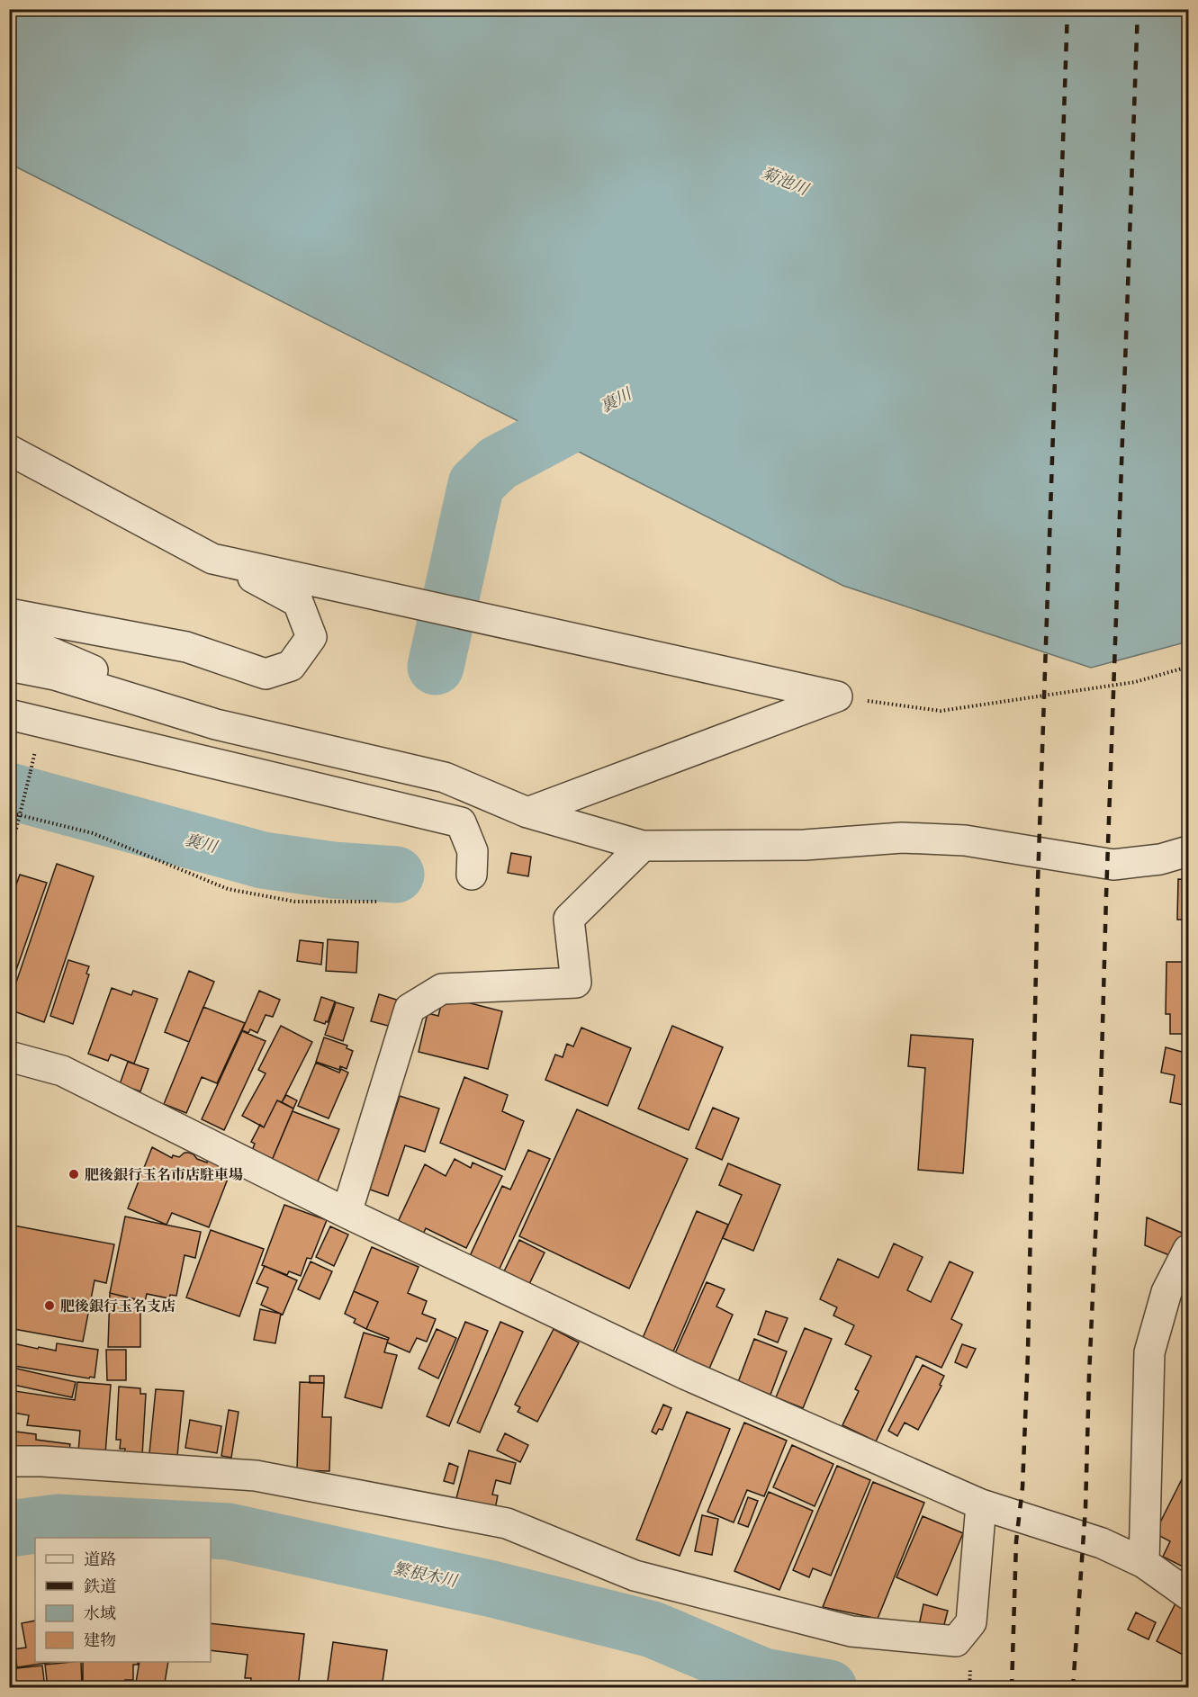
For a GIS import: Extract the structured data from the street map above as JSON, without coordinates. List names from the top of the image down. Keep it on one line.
{"water":["菊池川","裏川","繁根木川"],"places":["肥後銀行玉名市店駐車場","肥後銀行玉名支店"],"legend":["道路","鉄道","水域","建物"]}
